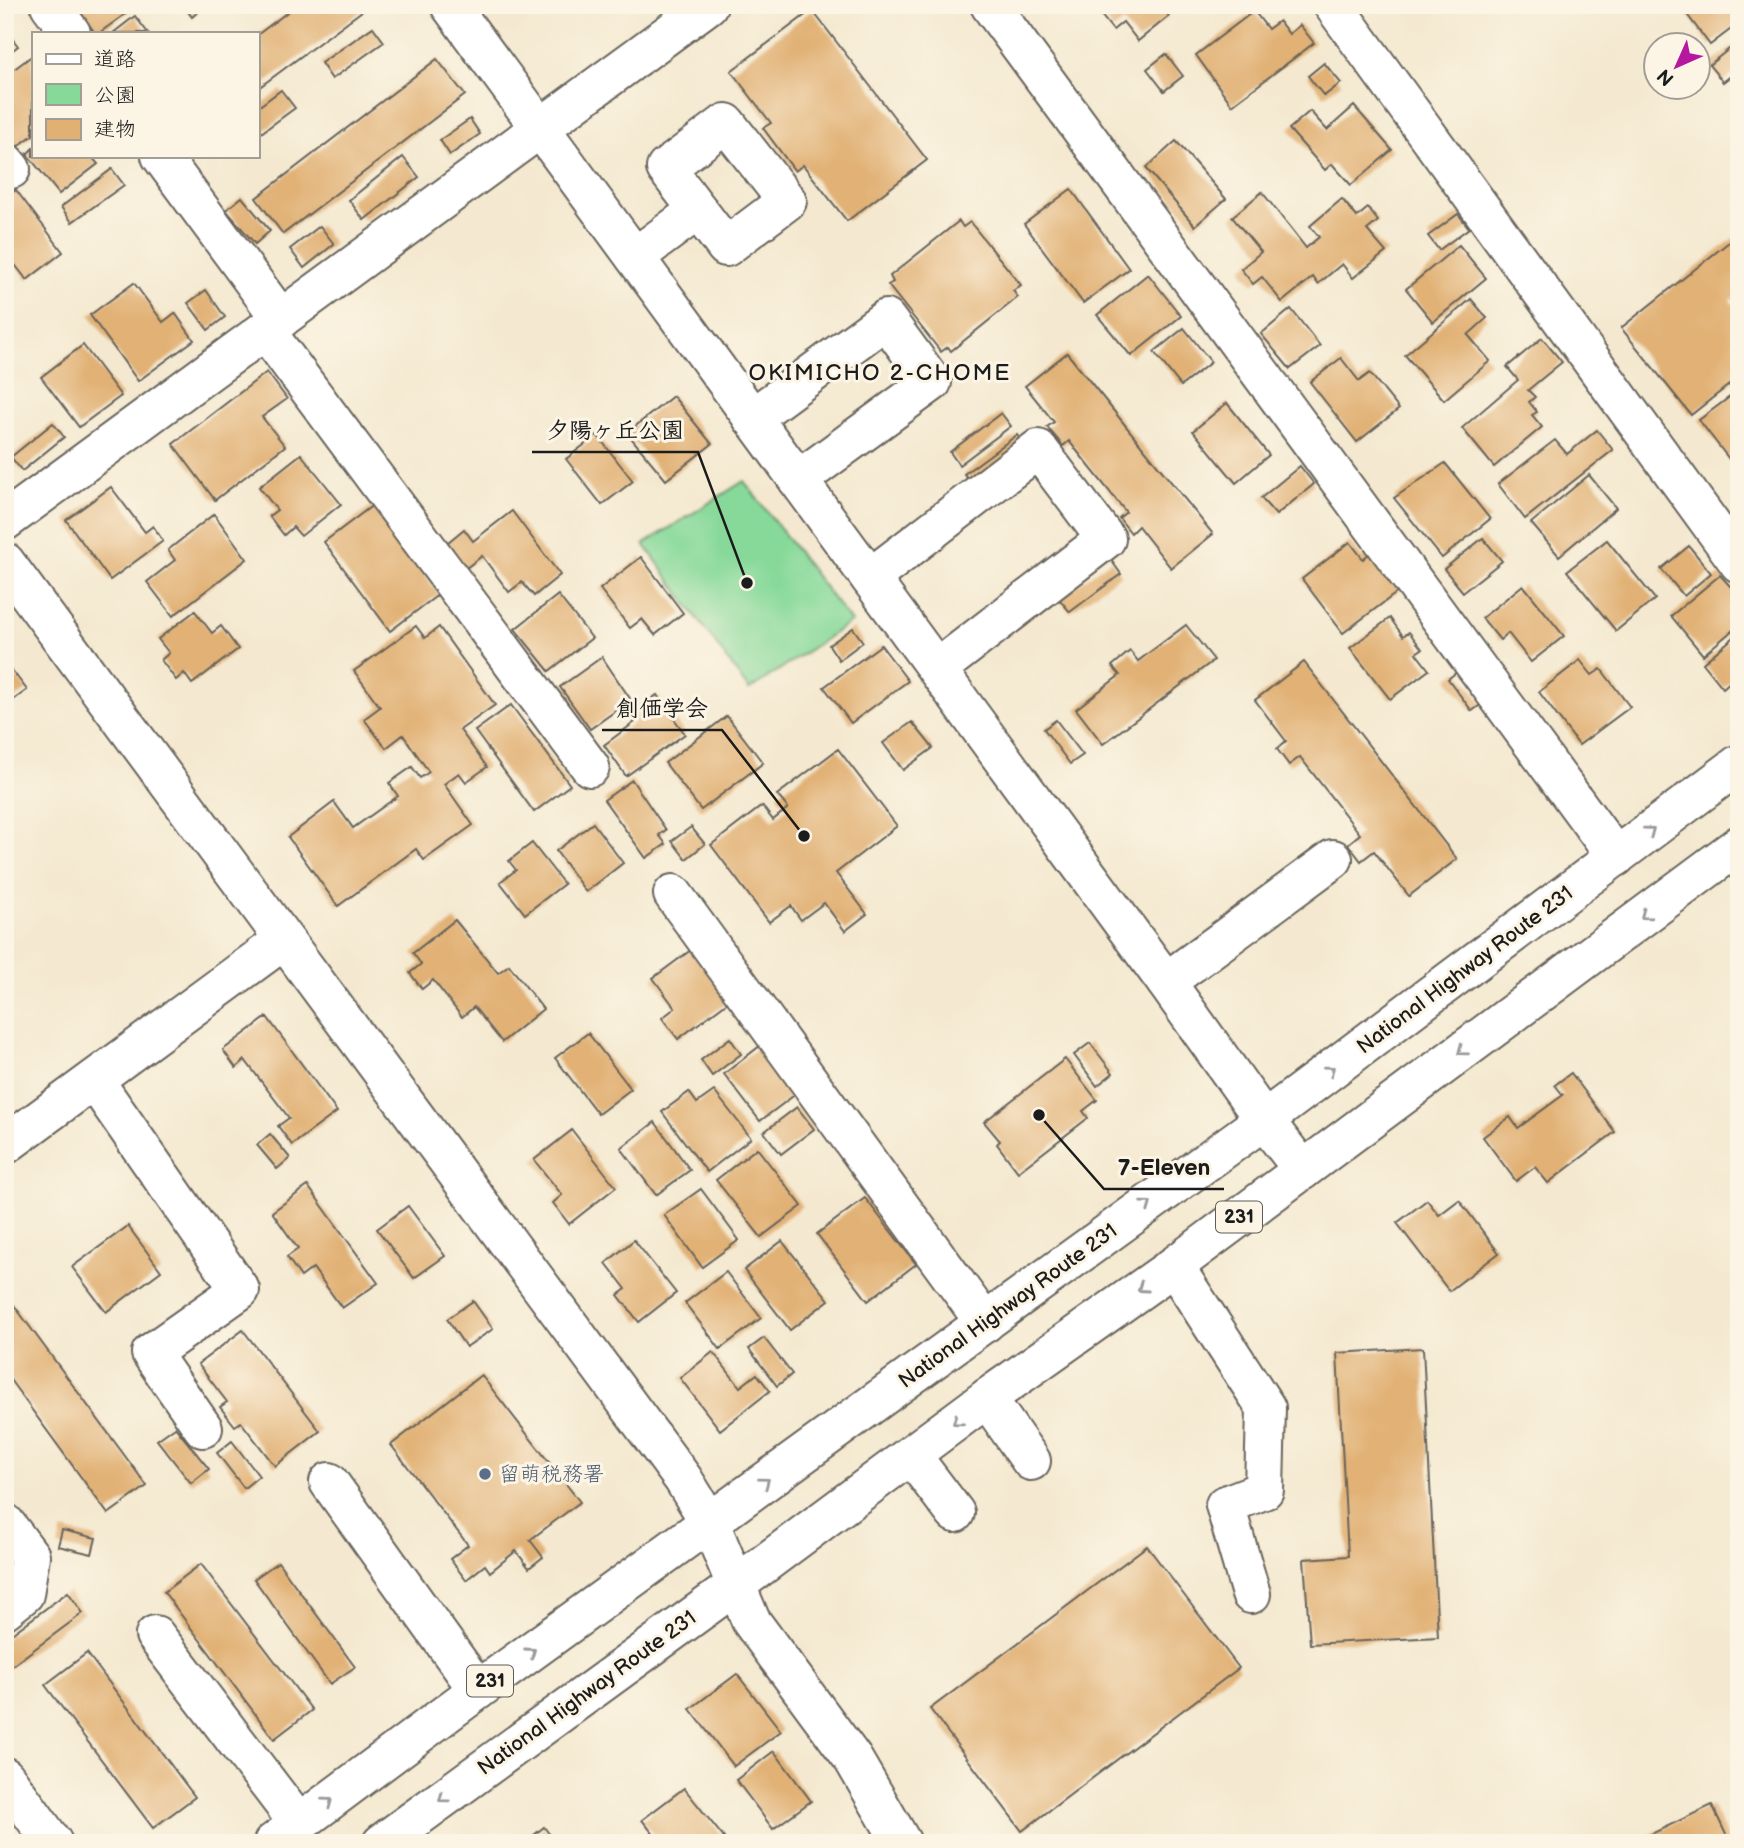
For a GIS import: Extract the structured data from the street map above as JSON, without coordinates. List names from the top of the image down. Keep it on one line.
{"streets":{"main road":["National Highway Route 231","231"]},"districts":["OKIMICHO 2-CHOME"],"places":["夕陽ヶ丘公園","創価学会","7-Eleven","留萌税務署"],"legend":["道路","公園","建物"],"north":"bottom left"}
